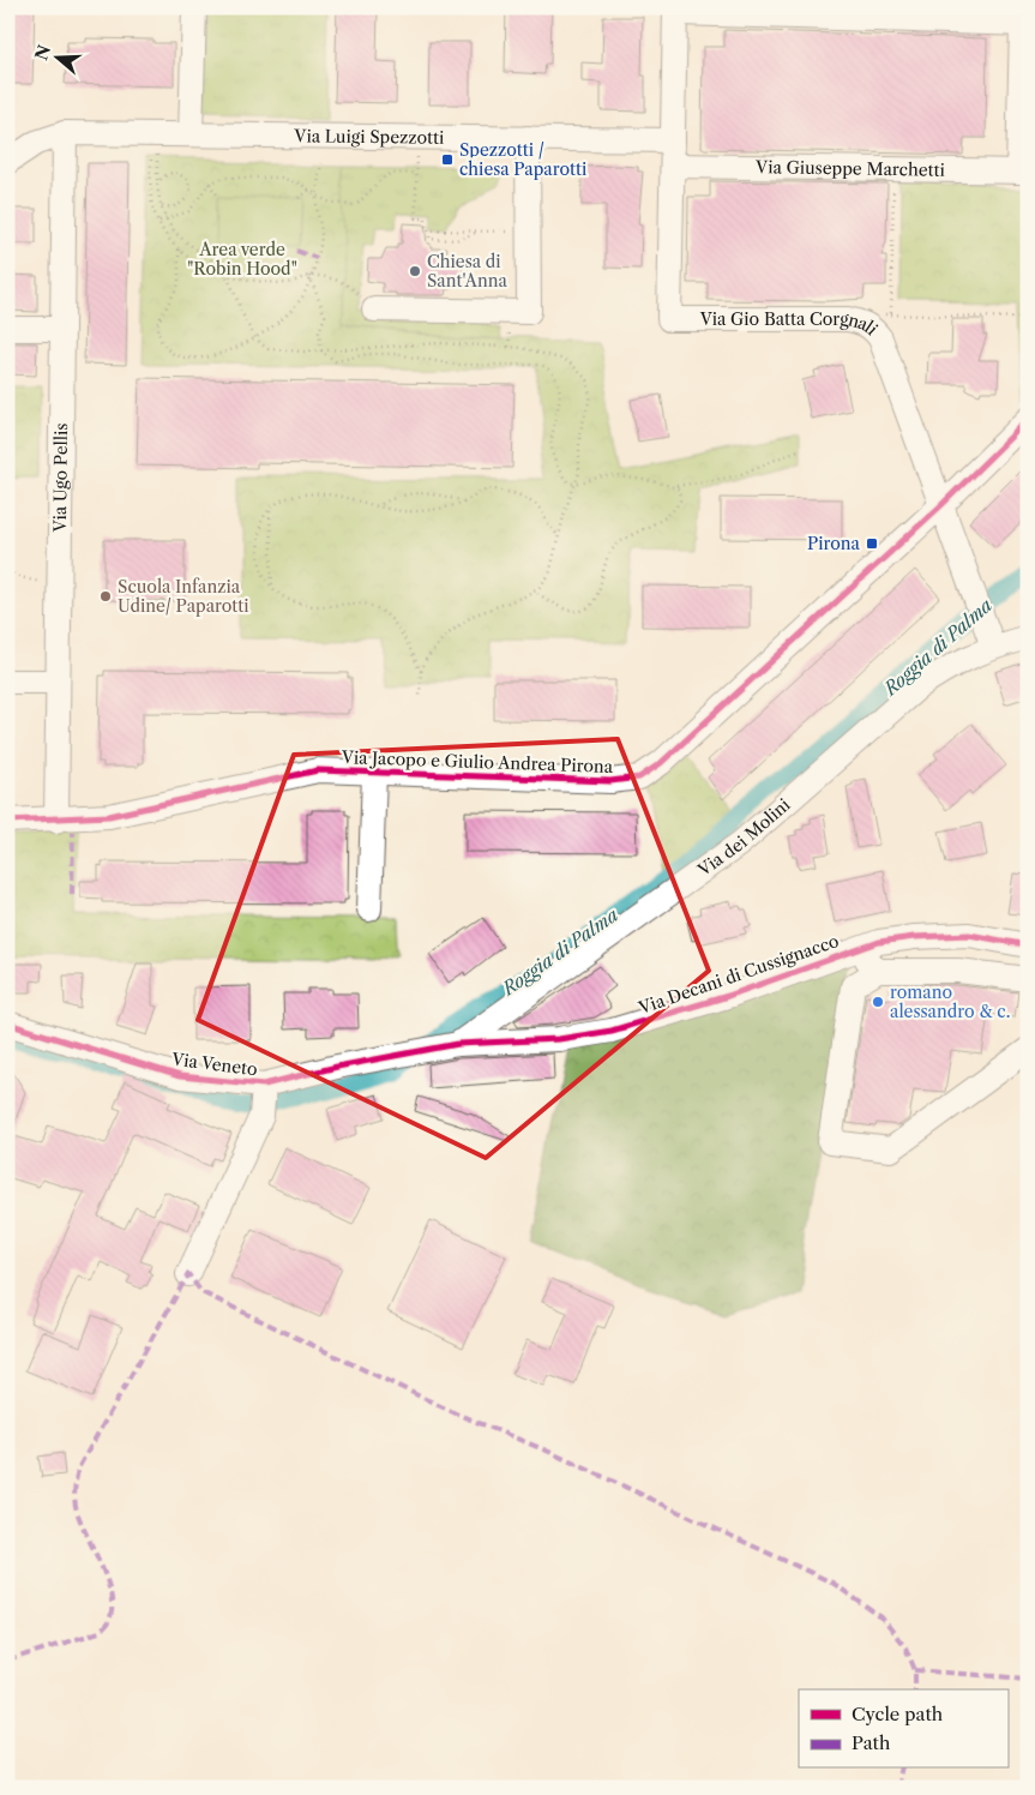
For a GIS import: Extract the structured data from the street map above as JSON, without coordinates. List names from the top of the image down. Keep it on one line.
{"streets":{"street":["Via Luigi Spezzotti","Via Giuseppe Marchetti","Via Gio Batta Corgnali","Via Ugo Pellis","Via Jacopo e Giulio Andrea Pirona","Via dei Molini","Via Decani di Cussignacco","Via Veneto"]},"crossings":[["Via Luigi Spezzotti","Via Gio Batta Corgnali"],["Via Luigi Spezzotti","Via Ugo Pellis"],["Via Giuseppe Marchetti","Via Gio Batta Corgnali"],["Via Gio Batta Corgnali","Via Jacopo e Giulio Andrea Pirona"],["Via Gio Batta Corgnali","Via dei Molini"],["Via Ugo Pellis","Via Jacopo e Giulio Andrea Pirona"],["Via dei Molini","Via Decani di Cussignacco"],["Via dei Molini","Via Veneto"],["Via Decani di Cussignacco","Via Veneto"]],"water":["Roggia di Palma"],"parks":["Area verde \"Robin Hood\""],"places":{"transit":["Spezzotti / chiesa Paparotti","Pirona"],"other":["Chiesa di Sant'Anna","Scuola Infanzia Udine/ Paparotti","romano alessandro & c."]},"legend":["Cycle path","Path"],"north":"left"}
